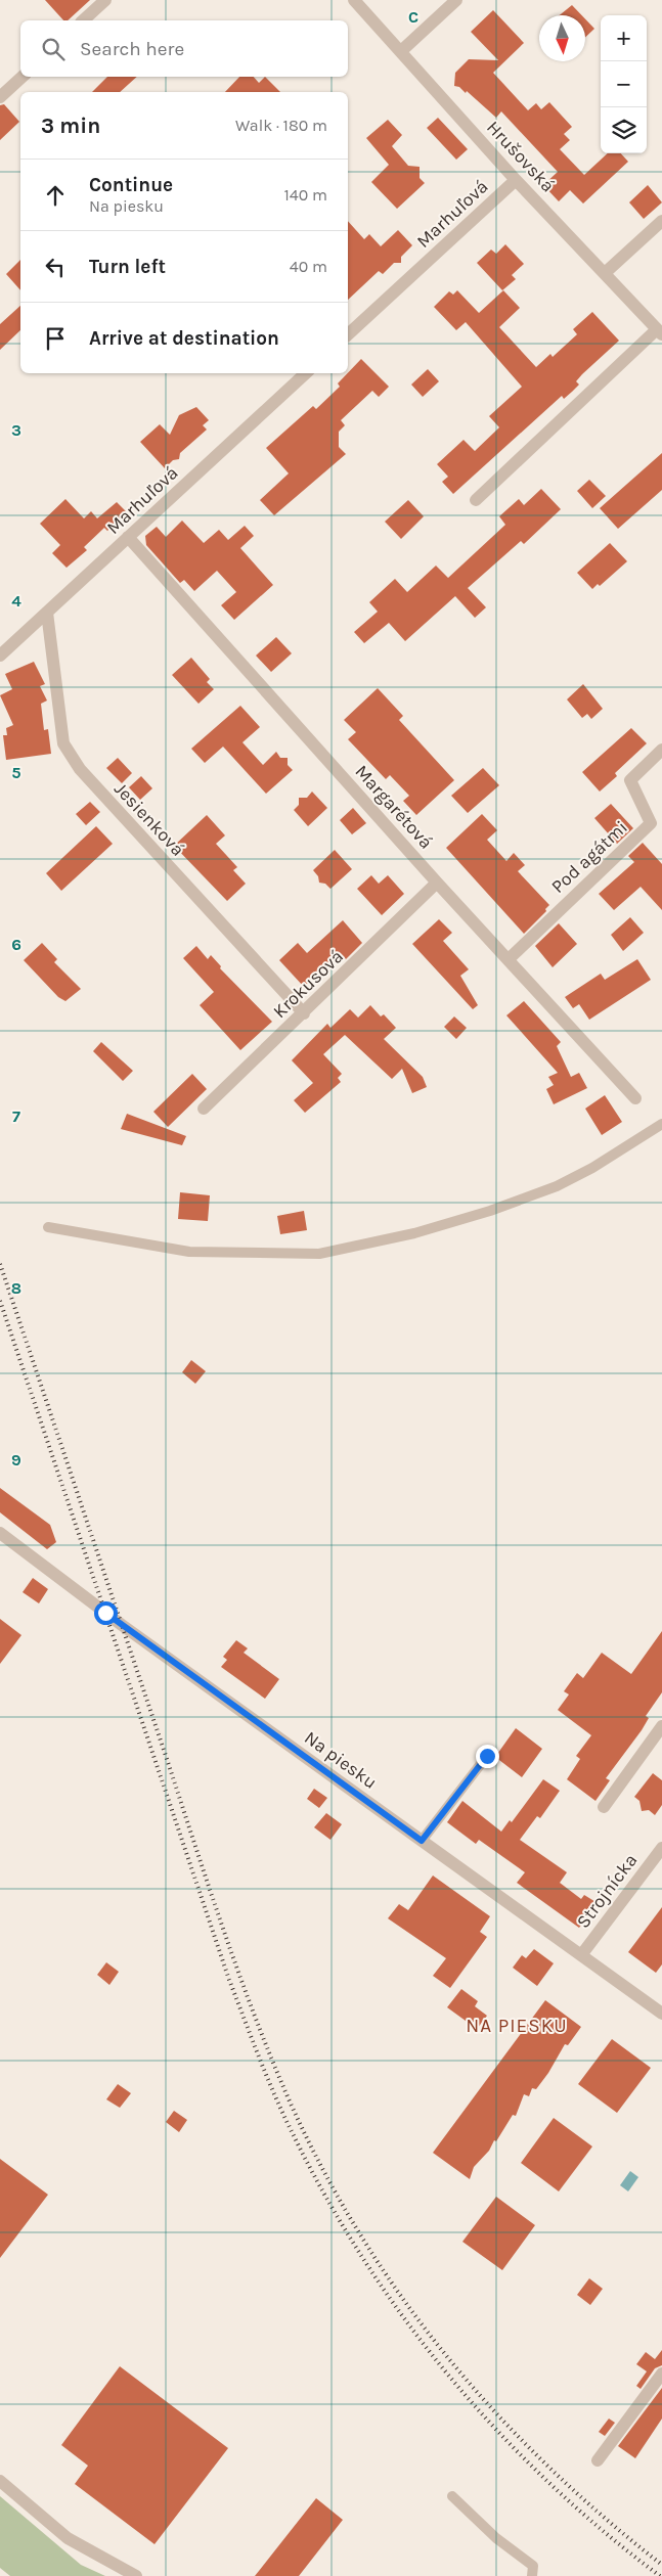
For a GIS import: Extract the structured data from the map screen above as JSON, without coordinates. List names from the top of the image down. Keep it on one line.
{"streets":{"street":["Hrušovská","Marhuľová","Margarétová","Jesienková","Pod agátmi","Krokusová","Na piesku","Strojnícka"]},"crossings":[["Hrušovská","Marhuľová"],["Marhuľová","Margarétová"],["Marhuľová","Jesienková"],["Margarétová","Pod agátmi"],["Margarétová","Krokusová"],["Jesienková","Krokusová"],["Na piesku","Strojnícka"]],"districts":["NA PIESKU"],"north":"bottom","page":{"map_buttons":["+","−"],"search":"Search here","heading":["3 min","Walk · 180 m"],"list":[["Continue","Na piesku","140 m"],["Turn left","40 m"],"Arrive at destination"]},"grid":{"columns":["C"],"rows":["3","4","5","6","7","8","9"]}}
